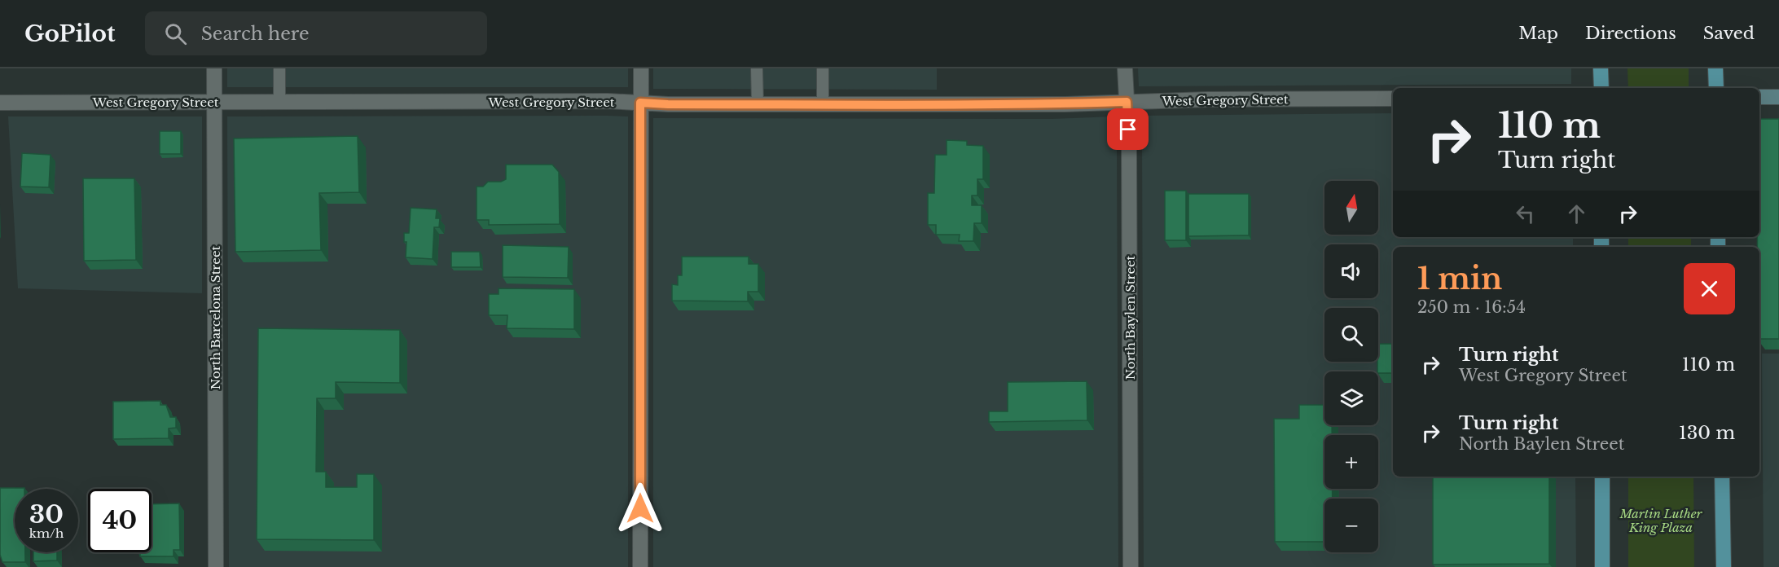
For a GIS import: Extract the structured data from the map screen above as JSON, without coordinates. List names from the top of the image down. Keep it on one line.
{"streets":{"street":["West Gregory Street","North Barcelona Street","North Baylen Street"]},"crossings":[["West Gregory Street","North Barcelona Street"],["West Gregory Street","North Baylen Street"]],"parks":["Martin Luther King Plaza"],"north":"top","page":{"header":"GoPilot","search":"Search here","nav":["Map","Directions","Saved"],"turn":["110 m","Turn right"],"map_buttons":["+","−"],"heading":["1 min","250 m · 16:54"],"list":[{"name":"Turn right","note":"West Gregory Street","value":"110 m"},{"name":"Turn right","note":"North Baylen Street","value":"130 m"}],"speed":"30 km/h","limit":"40"}}
